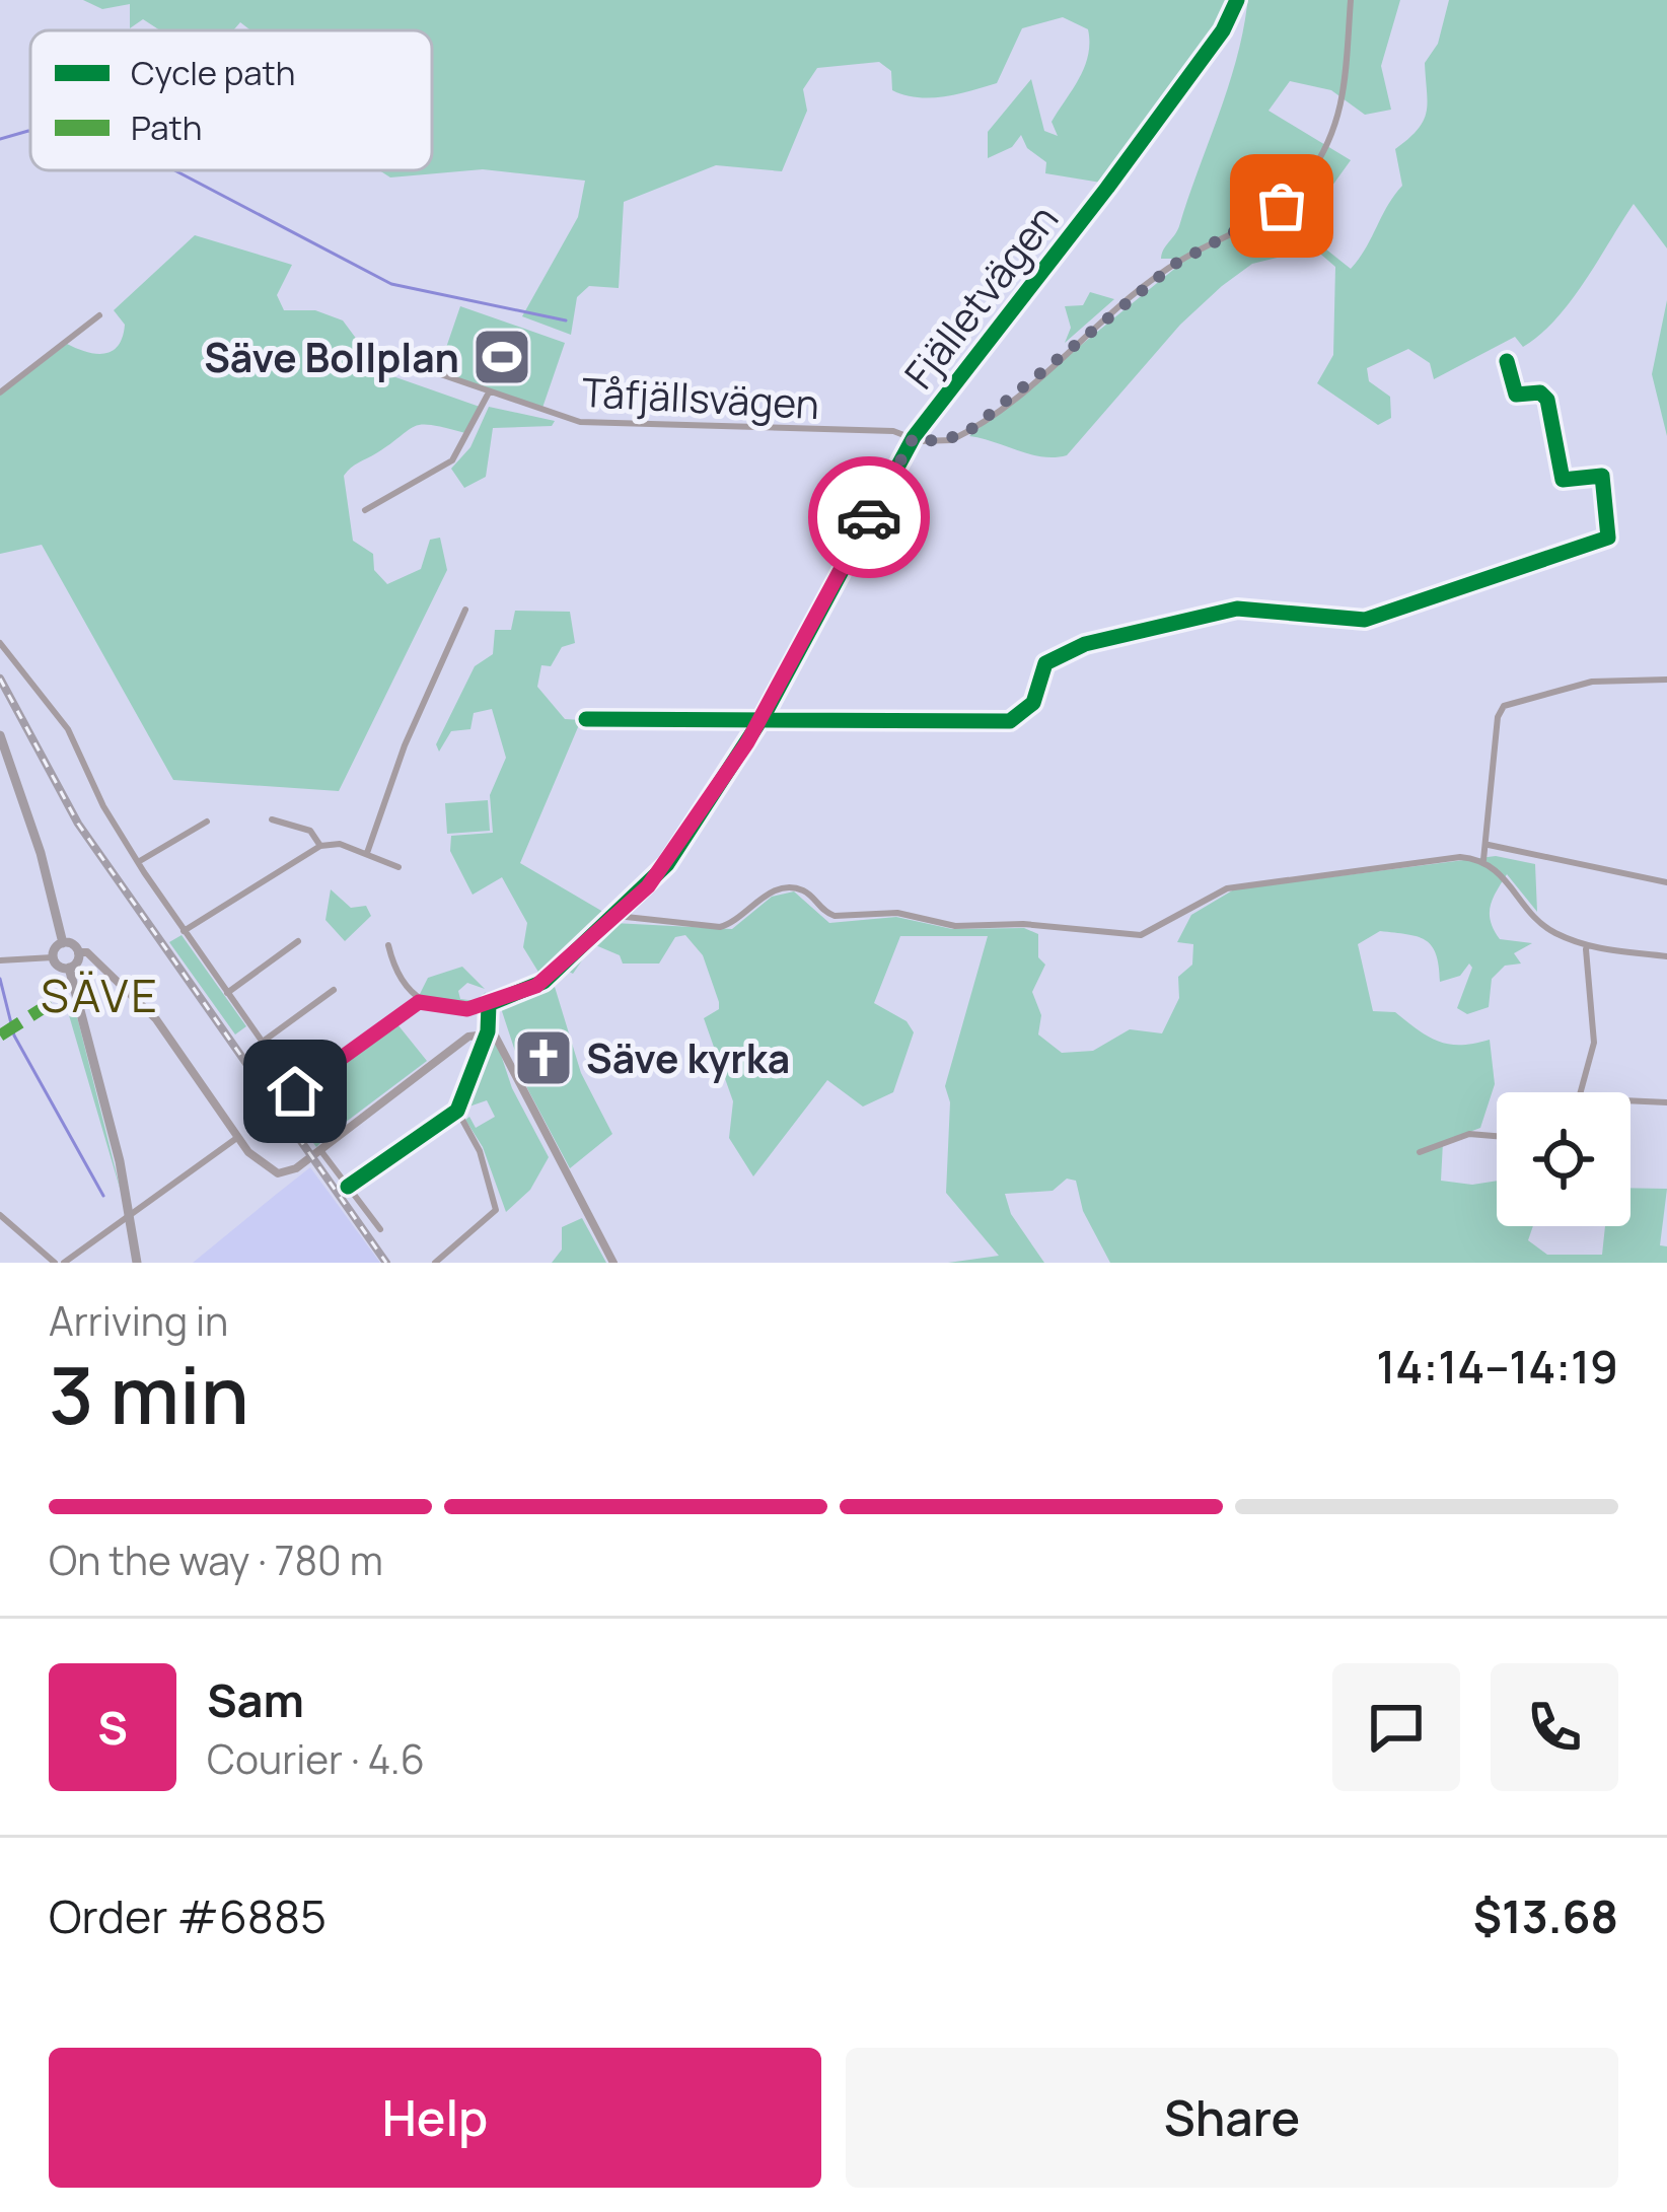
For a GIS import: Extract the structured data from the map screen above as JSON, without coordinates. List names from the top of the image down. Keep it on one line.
{"streets":{"street":["Fjälletvägen","Tåfjällsvägen"]},"crossings":[["Fjälletvägen","Tåfjällsvägen"]],"districts":["SÄVE"],"places":{"sports":["Säve Bollplan"],"church":["Säve kyrka"]},"legend":["Cycle path","Path"],"page":{"heading":["3 min","Arriving in","14:14–14:19"],"panel":["Sam","Courier · 4.6","Order #6885","$13.68"],"bar":"On the way · 780 m","round":"S","buttons":["Help","Share"]}}
